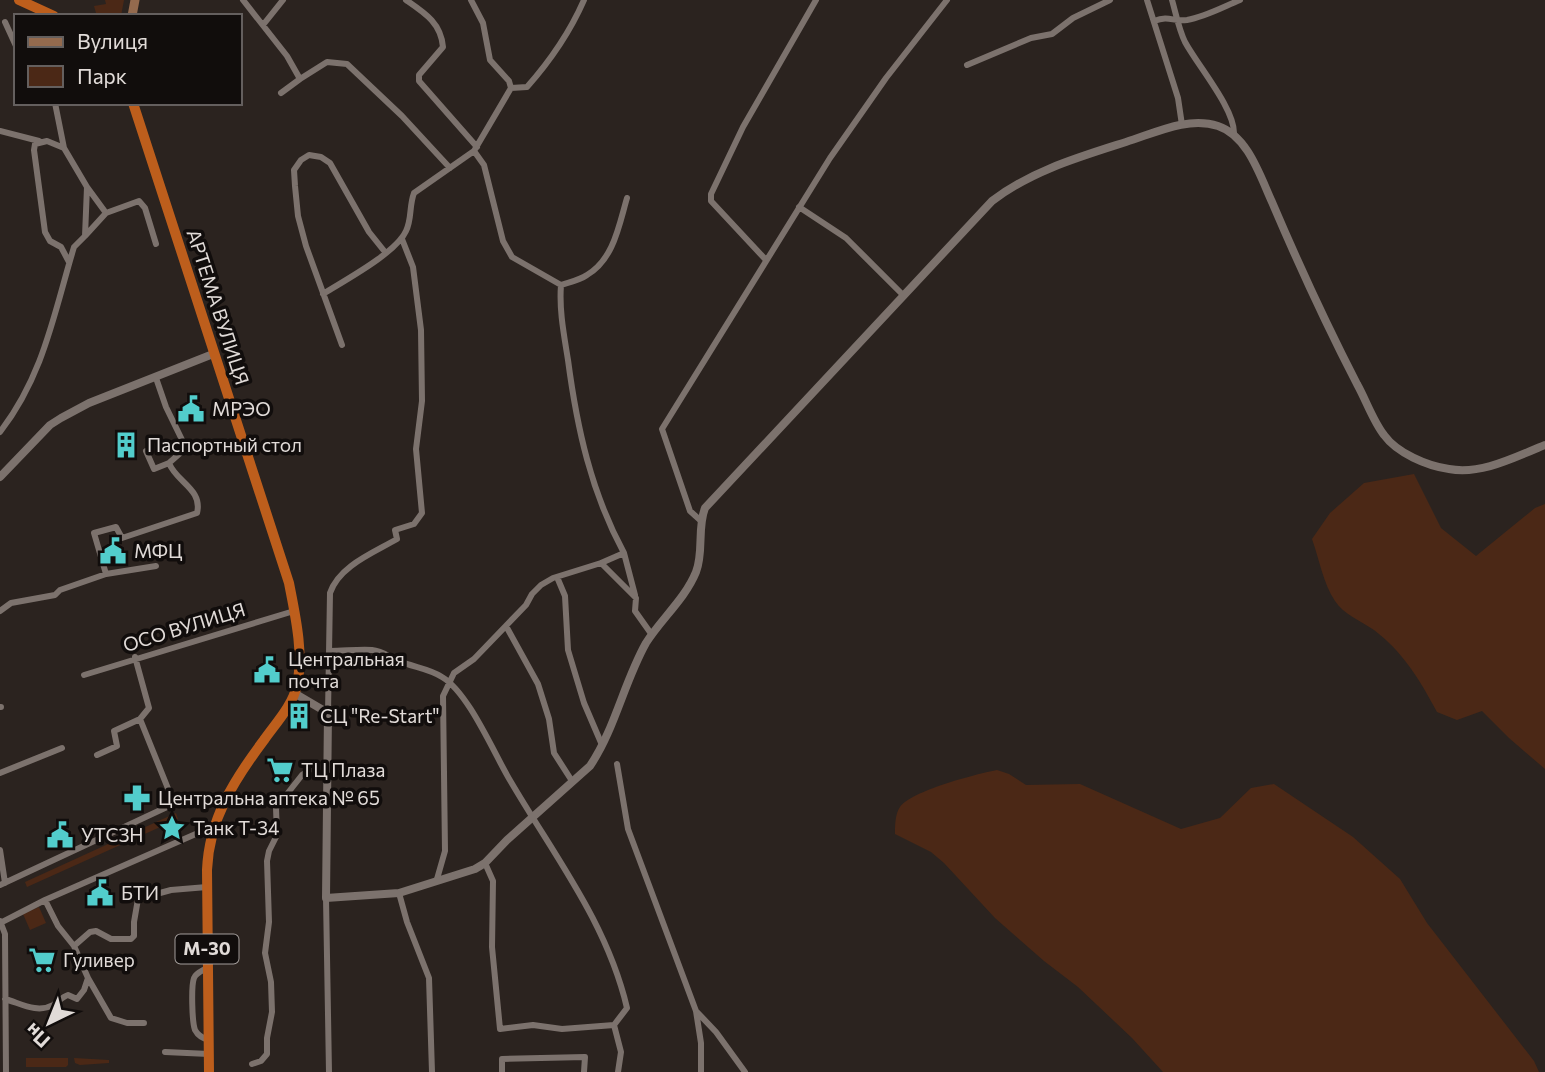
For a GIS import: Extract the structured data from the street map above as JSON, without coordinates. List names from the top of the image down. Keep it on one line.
{"streets":{"highway":["АРТЕМА ВУЛИЦЯ","М-30"],"street":["ОСО ВУЛИЦЯ"]},"crossings":[["АРТЕМА ВУЛИЦЯ","ОСО ВУЛИЦЯ"],["АРТЕМА ВУЛИЦЯ","М-30"]],"places":{"public building":["МРЭО","МФЦ","Центральная почта","УТСЗН","БТИ"],"building":["Паспортный стол","СЦ \"Re-Start\""],"supermarket":["ТЦ Плаза","Гуливер"],"pharmacy":["Центральна аптека № 65"],"place":["Танк Т-34"]},"legend":["Вулиця","Парк"],"north":"bottom left"}
